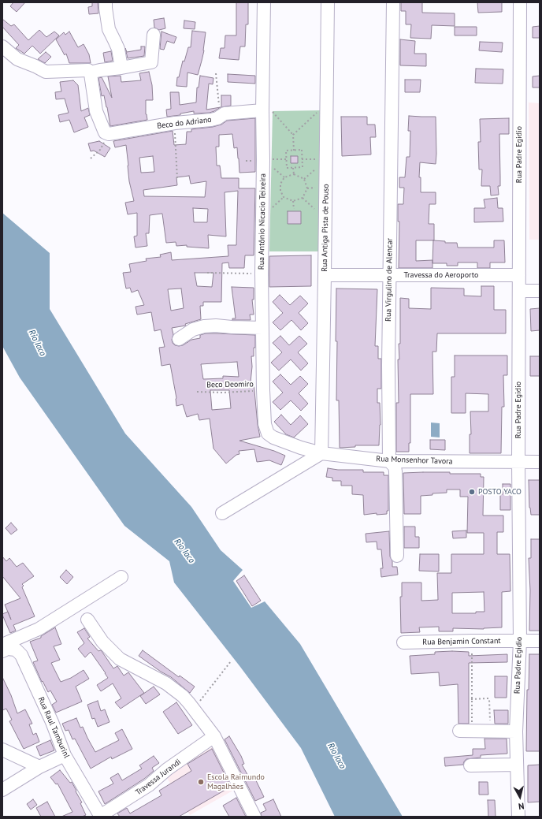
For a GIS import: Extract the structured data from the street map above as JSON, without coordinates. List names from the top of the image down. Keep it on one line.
{"streets":{"street":["Beco do Adriano","Rua Padre Egidio","Rua Antônio Nicacio Teixeira","Rua Antiga Pista de Pouso","Travessa do Aeroporto","Rua Virgulino de Alencar","Rua Monsenhor Tavora","Rua Benjamin Constant","Rua Raul Tamburinl","Travessa Jurandi"],"path":["Beco Deomiro"]},"crossings":[["Beco do Adriano","Rua Antônio Nicacio Teixeira"],["Rua Padre Egidio","Travessa do Aeroporto"],["Rua Padre Egidio","Rua Monsenhor Tavora"],["Rua Padre Egidio","Rua Benjamin Constant"],["Rua Antônio Nicacio Teixeira","Beco Deomiro"],["Rua Antônio Nicacio Teixeira","Rua Monsenhor Tavora"],["Rua Antiga Pista de Pouso","Travessa do Aeroporto"],["Rua Antiga Pista de Pouso","Rua Monsenhor Tavora"],["Travessa do Aeroporto","Rua Virgulino de Alencar"],["Rua Virgulino de Alencar","Rua Monsenhor Tavora"],["Rua Raul Tamburinl","Travessa Jurandi"]],"water":["Rio Iaco"],"places":["POSTO YACO","Escola Raimundo Magalhães"],"north":"bottom"}
